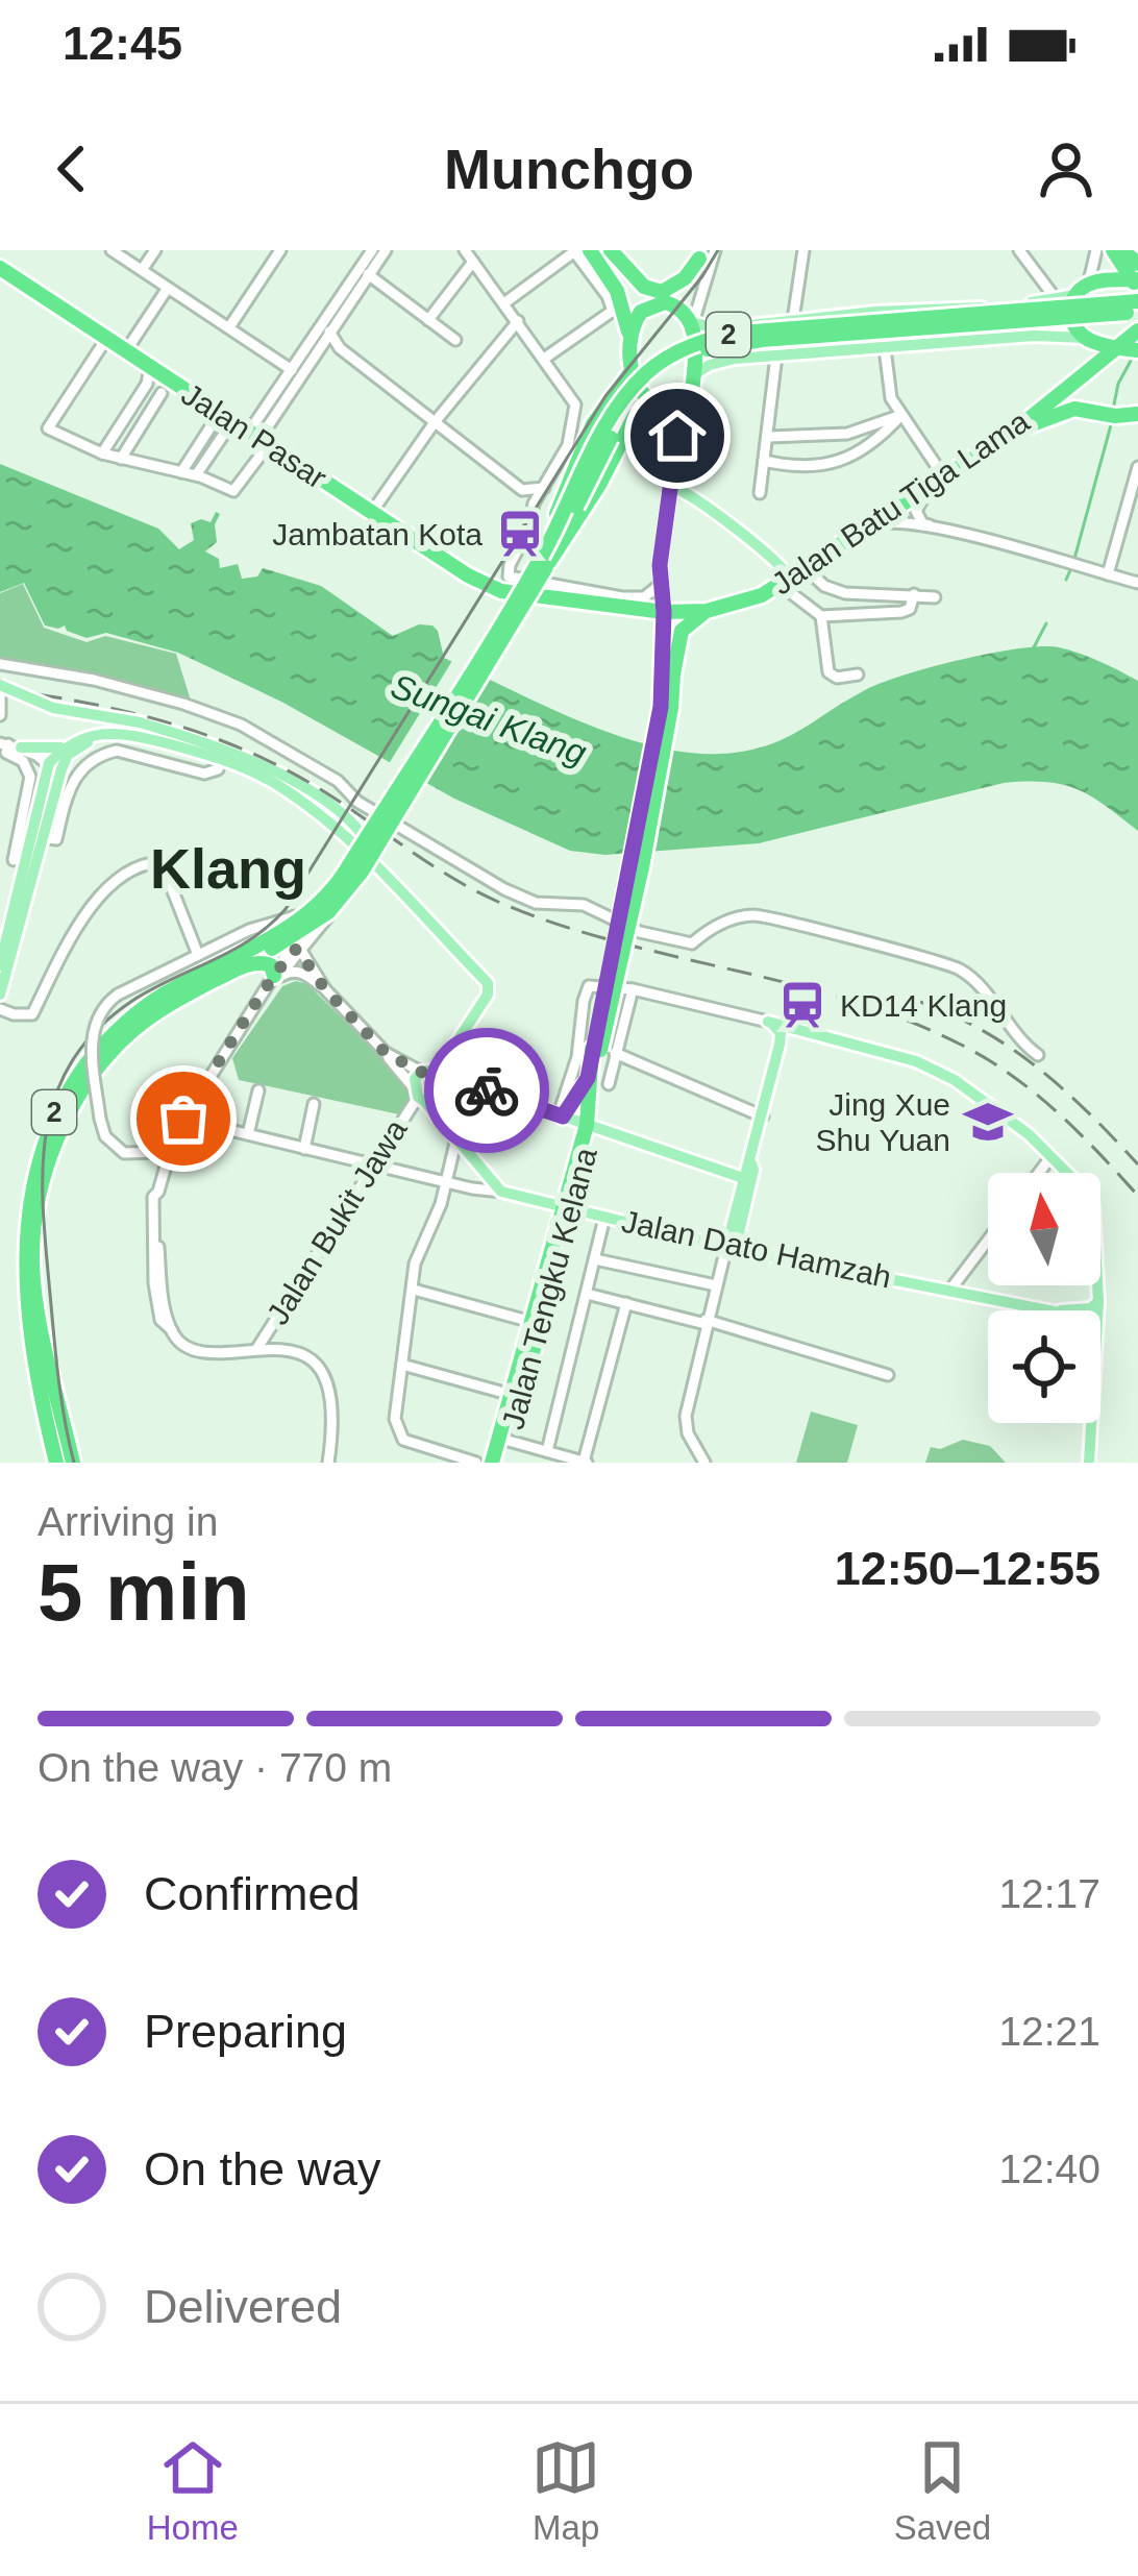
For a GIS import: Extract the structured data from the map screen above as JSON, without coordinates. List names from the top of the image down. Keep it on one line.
{"streets":{"highway":["2","Jalan Pasar","Jalan Batu Tiga Lama","Jalan Tengku Kelana"],"main road":["Jalan Bukit Jawa","Jalan Dato Hamzah"]},"crossings":[["Jalan Pasar","Jalan Batu Tiga Lama"],["Jalan Pasar","Jalan Tengku Kelana"],["Jalan Batu Tiga Lama","Jalan Tengku Kelana"],["Jalan Dato Hamzah","Jalan Tengku Kelana"]],"districts":["Klang"],"water":["Sungai Klang"],"places":{"station":["Jambatan Kota","KD14 Klang"],"school or university":["Jing Xue Shu Yuan"]},"north":"top","page":{"status":"12:45","header":"Munchgo","heading":["5 min","Arriving in","12:50–12:55"],"bar":"On the way · 770 m","list":[["Confirmed","12:17"],["Preparing","12:21"],["On the way","12:40"],"Delivered"],"tabs":["Home","Map","Saved"]}}
